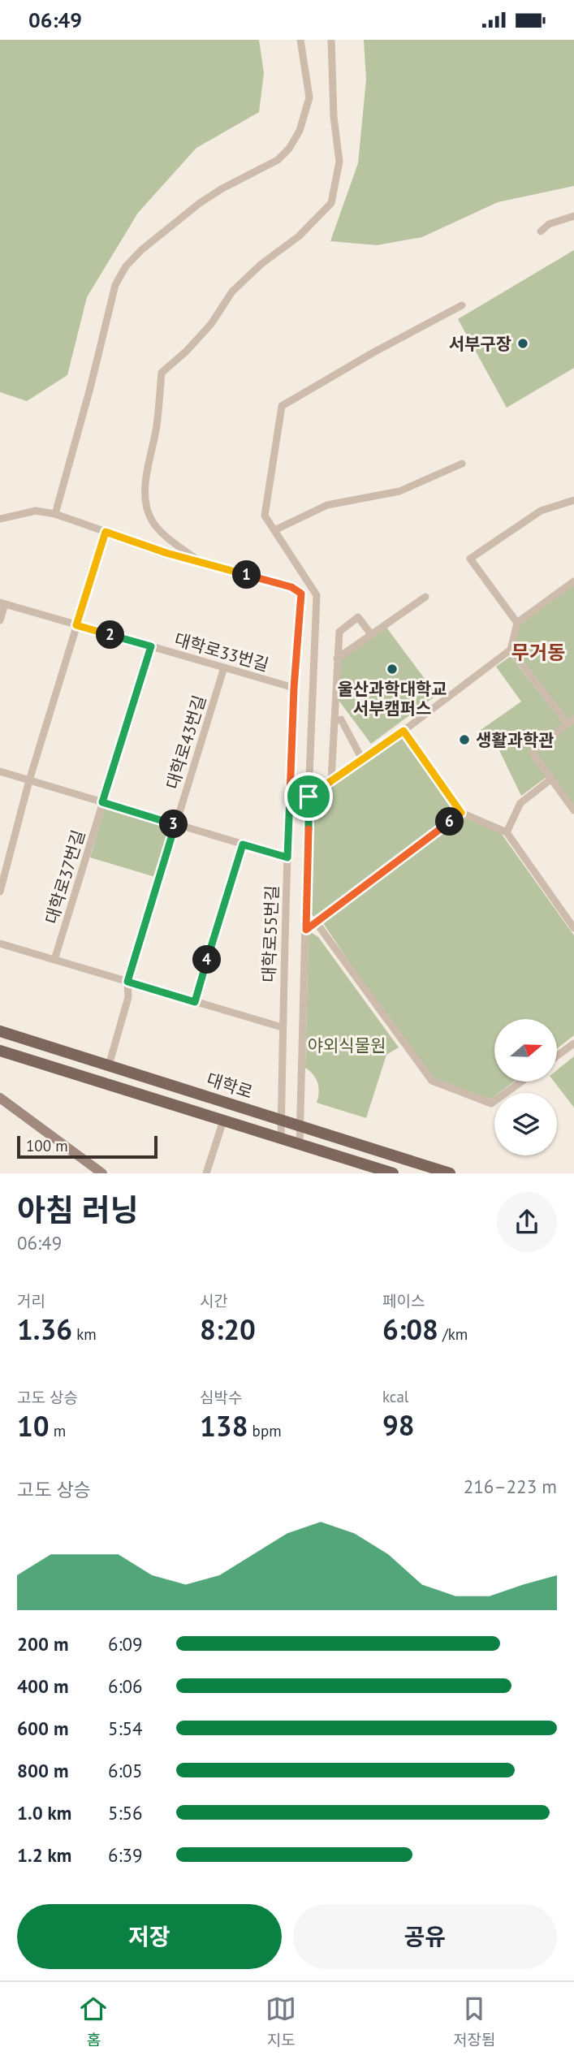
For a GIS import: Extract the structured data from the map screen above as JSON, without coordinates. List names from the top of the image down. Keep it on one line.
{"streets":{"main road":["대학로"],"street":["대학로33번길","대학로43번길","대학로37번길","대학로55번길"]},"crossings":[["대학로33번길","대학로43번길"],["대학로33번길","대학로37번길"],["대학로33번길","대학로55번길"],["대학로43번길","대학로"],["대학로55번길","대학로"]],"districts":["무거동"],"parks":["야외식물원"],"places":["서부구장","울산과학대학교 서부캠퍼스","생활과학관"],"scale_bar":"100 m","north":"right","page":{"status":"06:49","pins":["1","2","6","3","4"],"scale":"100 m","heading":["아침 러닝","06:49"],"stats":[["거리","1.36 km"],["시간","8:20"],["페이스","6:08 /km"],["고도 상승","10 m"],["심박수","138 bpm"],["kcal","98"]],"chart":["고도 상승","216–223 m"],"list":[{"name":"200 m","note":"6:09"},{"name":"400 m","note":"6:06"},{"name":"600 m","note":"5:54"},{"name":"800 m","note":"6:05"},{"name":"1.0 km","note":"5:56"},{"name":"1.2 km","note":"6:39"}],"buttons":["저장","공유"],"tabs":["홈","지도","저장됨"]}}
